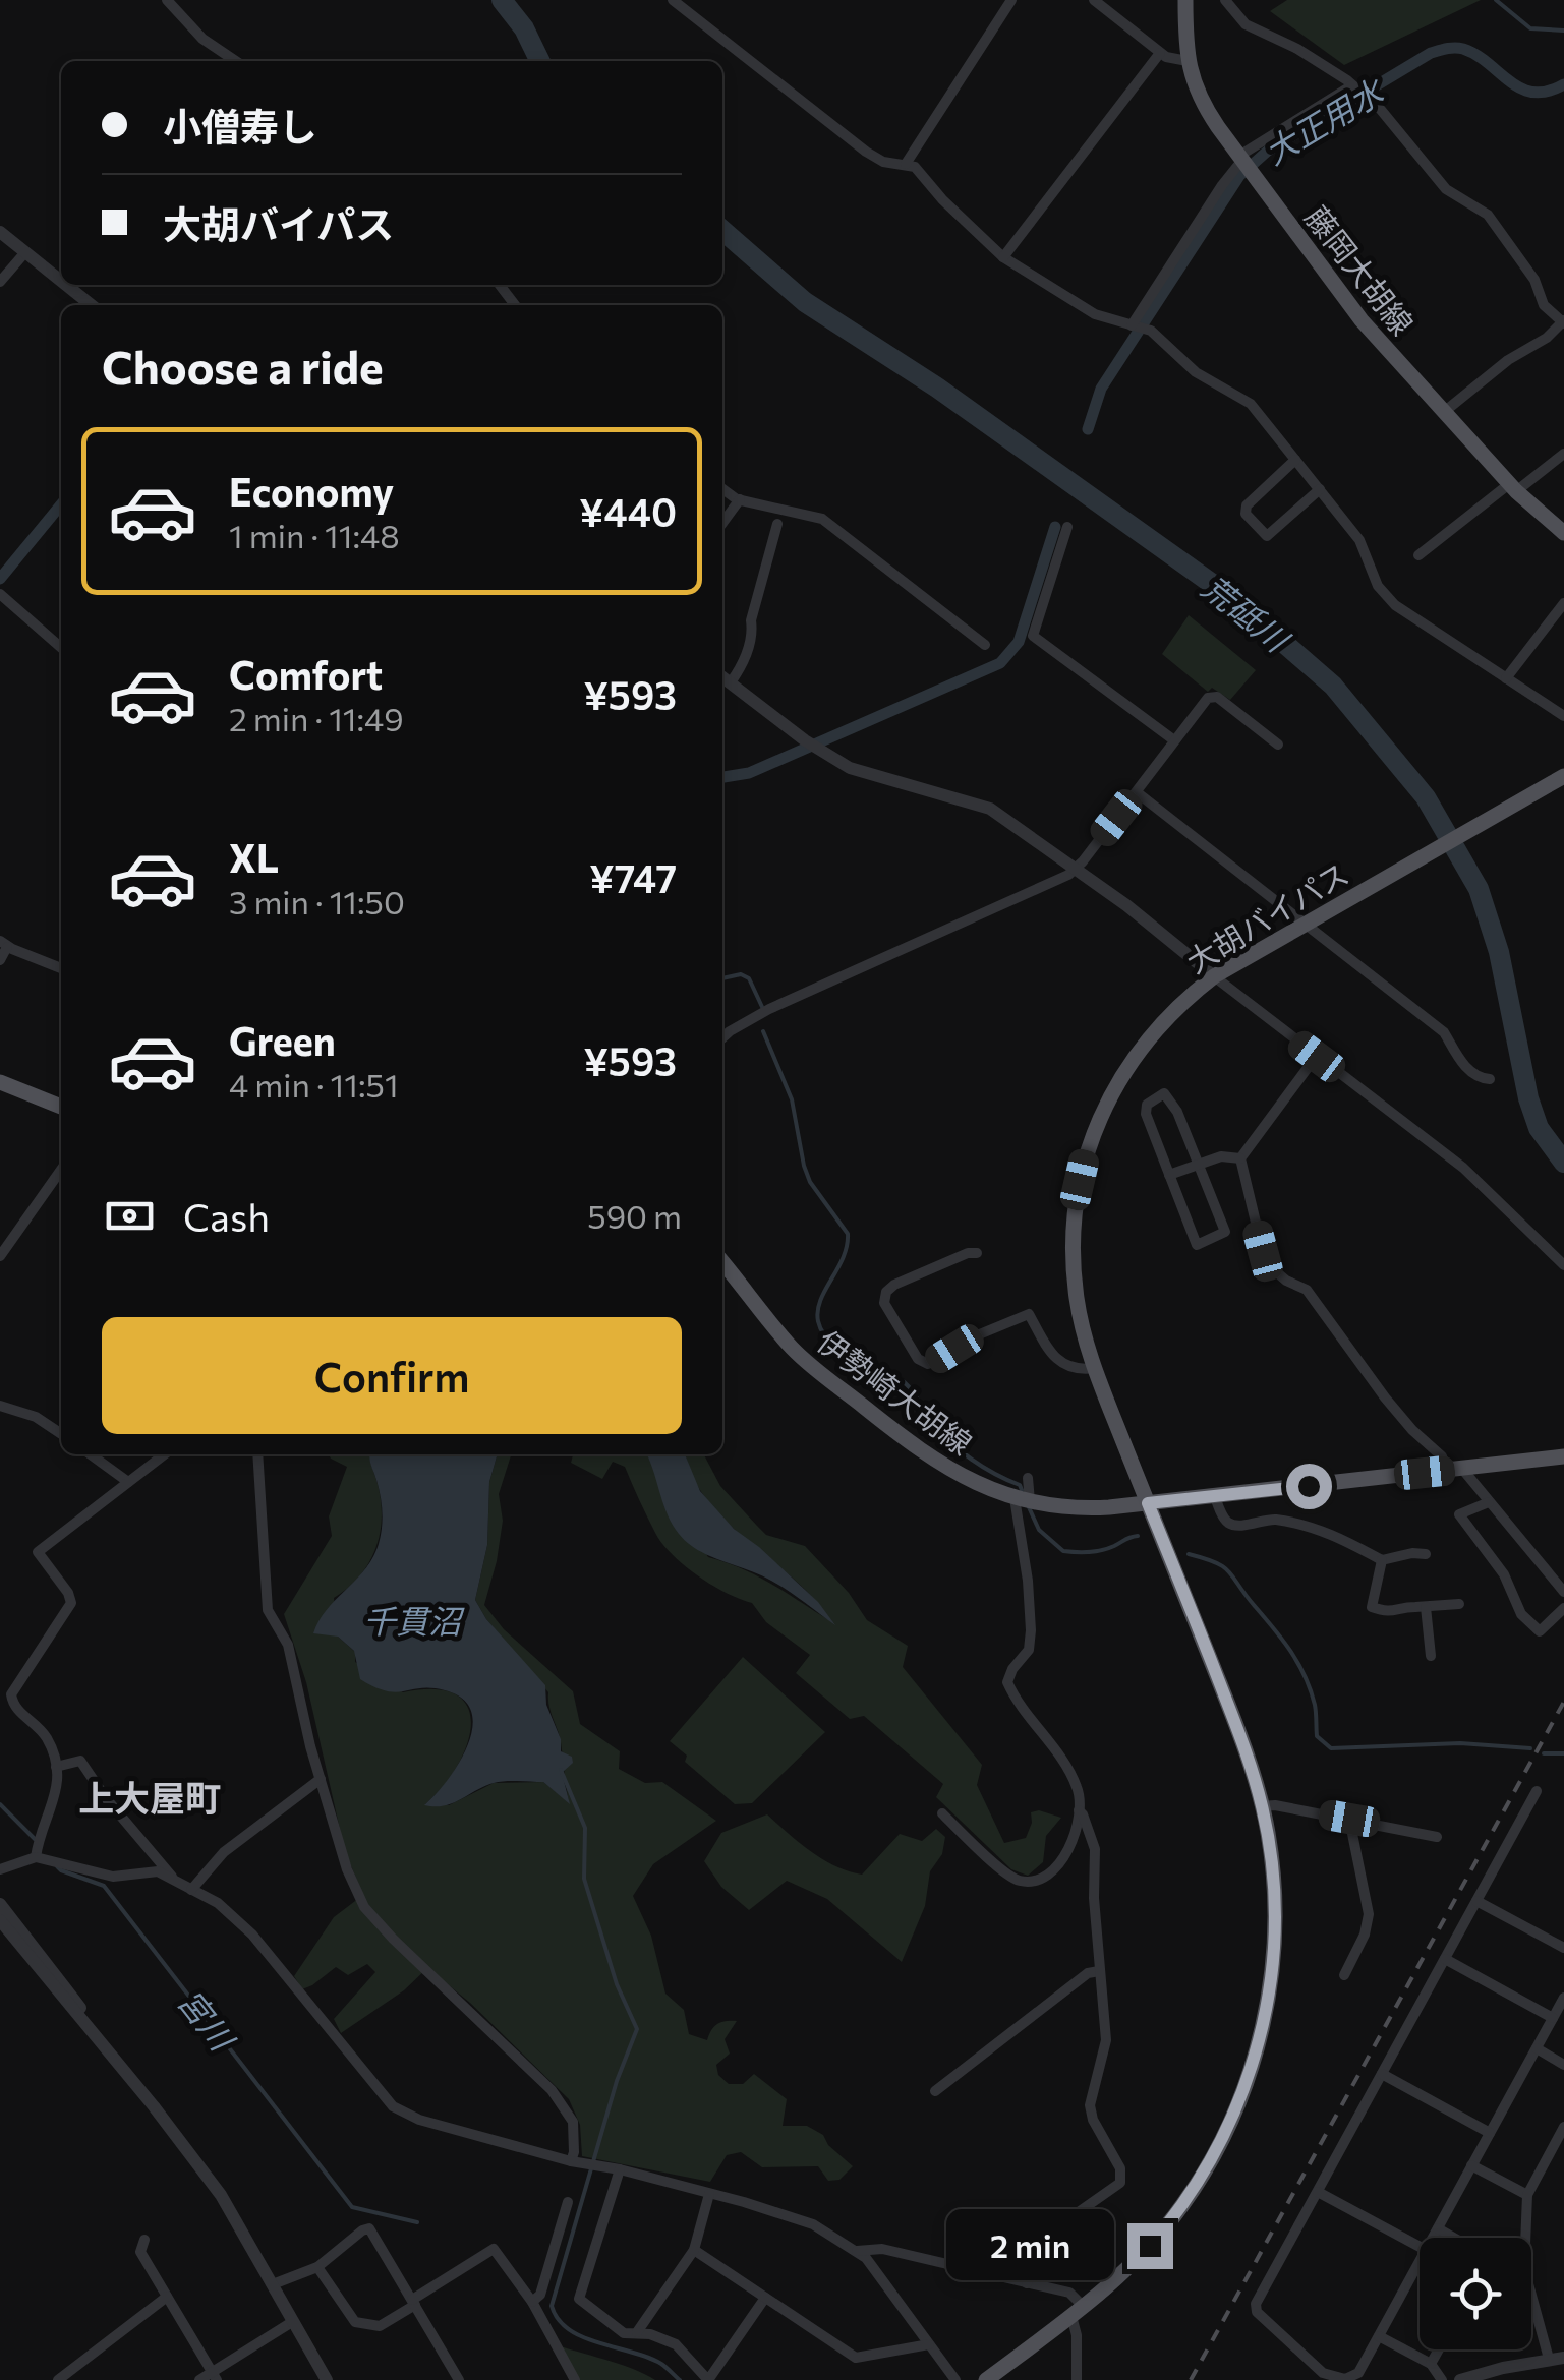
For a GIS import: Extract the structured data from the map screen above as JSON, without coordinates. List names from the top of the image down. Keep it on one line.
{"streets":{"main road":["藤岡大胡線","大胡バイパス","伊勢崎大胡線"]},"crossings":[["大胡バイパス","伊勢崎大胡線"]],"districts":["上大屋町"],"water":["大正用水","荒砥川","千貫沼","宮川"],"page":{"banner":["小僧寿し","大胡バイパス"],"heading":"Choose a ride","list":[{"name":"Economy","note":"1 min · 11:48","value":"¥440"},{"name":"Comfort","note":"2 min · 11:49","value":"¥593"},{"name":"XL","note":"3 min · 11:50","value":"¥747"},{"name":"Green","note":"4 min · 11:51","value":"¥593"}],"pay":["Cash","590 m"],"buttons":"Confirm","bubble":"2 min"}}
